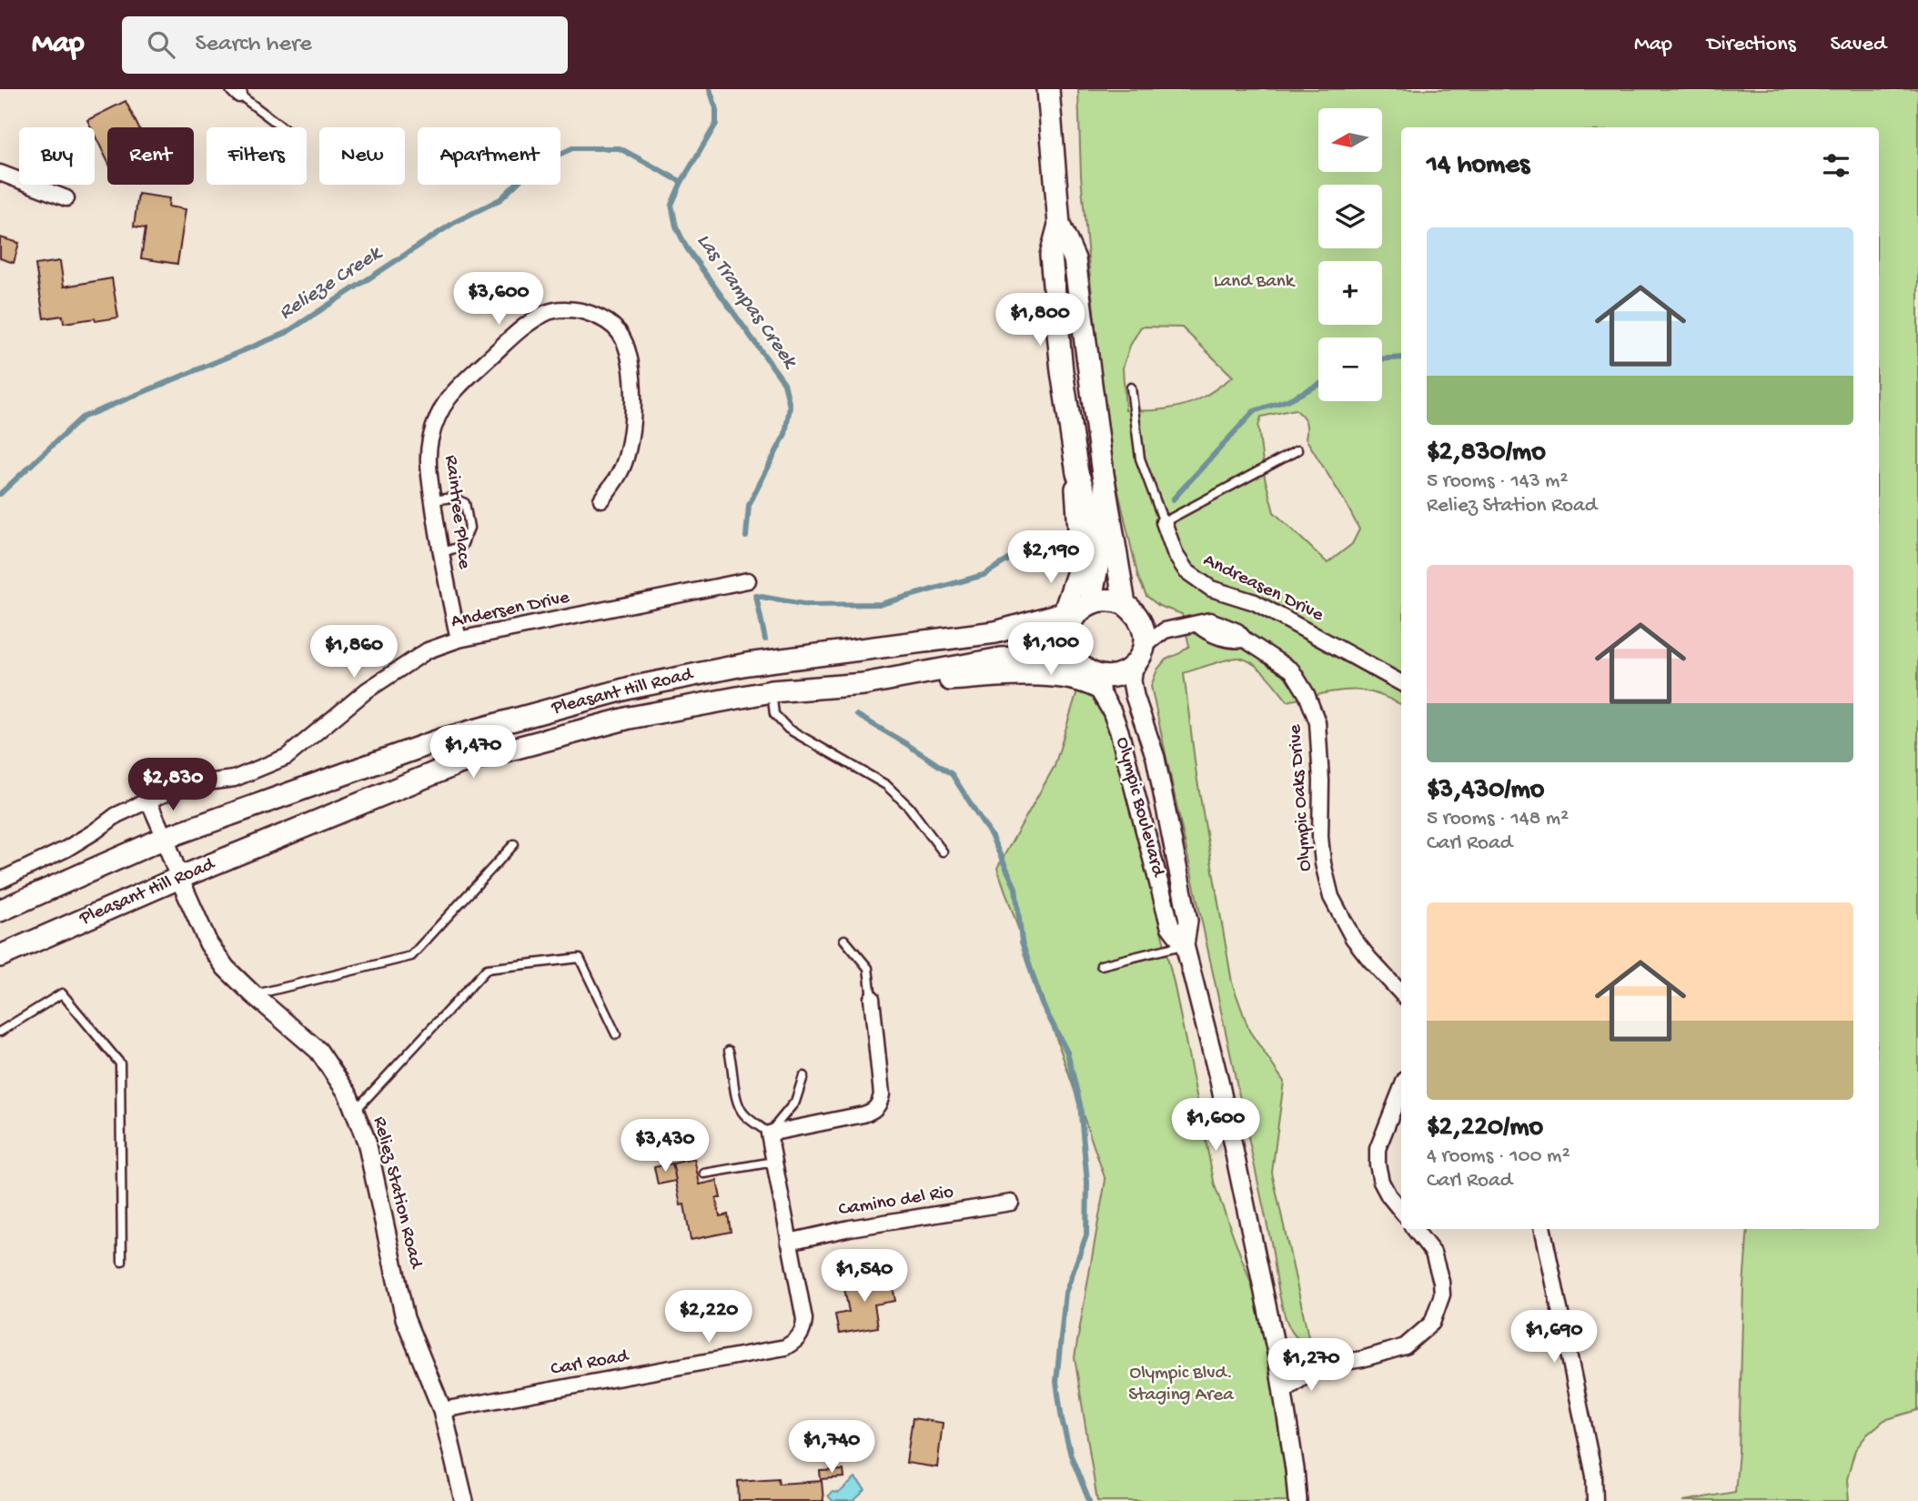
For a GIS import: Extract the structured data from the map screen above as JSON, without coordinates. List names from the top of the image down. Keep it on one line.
{"streets":{"main road":["Pleasant Hill Road","Olympic Boulevard"],"street":["Raintree Place","Andreasen Drive","Andersen Drive","Olympic Oaks Drive","Reliez Station Road","Camino del Rio","Carl Road"]},"crossings":[["Raintree Place","Andersen Drive"],["Andersen Drive","Reliez Station Road"],["Pleasant Hill Road","Olympic Oaks Drive"],["Pleasant Hill Road","Olympic Boulevard"],["Pleasant Hill Road","Reliez Station Road"],["Olympic Oaks Drive","Olympic Boulevard"],["Reliez Station Road","Carl Road"],["Camino del Rio","Carl Road"]],"water":["Relieze Creek","Las Trampas Creek"],"parks":["Land Bank","Olympic Blvd. Staging Area"],"north":"left","page":{"header":"Map","search":"Search here","nav":["Map","Directions","Saved"],"map_buttons":["+","−"],"chip":["Buy","Rent","Filters","New","Apartment"],"heading":"14 homes","list":[{"name":"$2,830/mo","note":"5 rooms · 143 m² · Reliez Station Road"},{"name":"$3,430/mo","note":"5 rooms · 148 m² · Carl Road"},{"name":"$2,220/mo","note":"4 rooms · 100 m² · Carl Road"}],"price":["$3,600","$1,800","$2,190","$1,100","$1,860","$1,470","$2,830","$1,600","$3,430","$1,540","$2,220","$1,690","$1,270","$1,740"]}}
